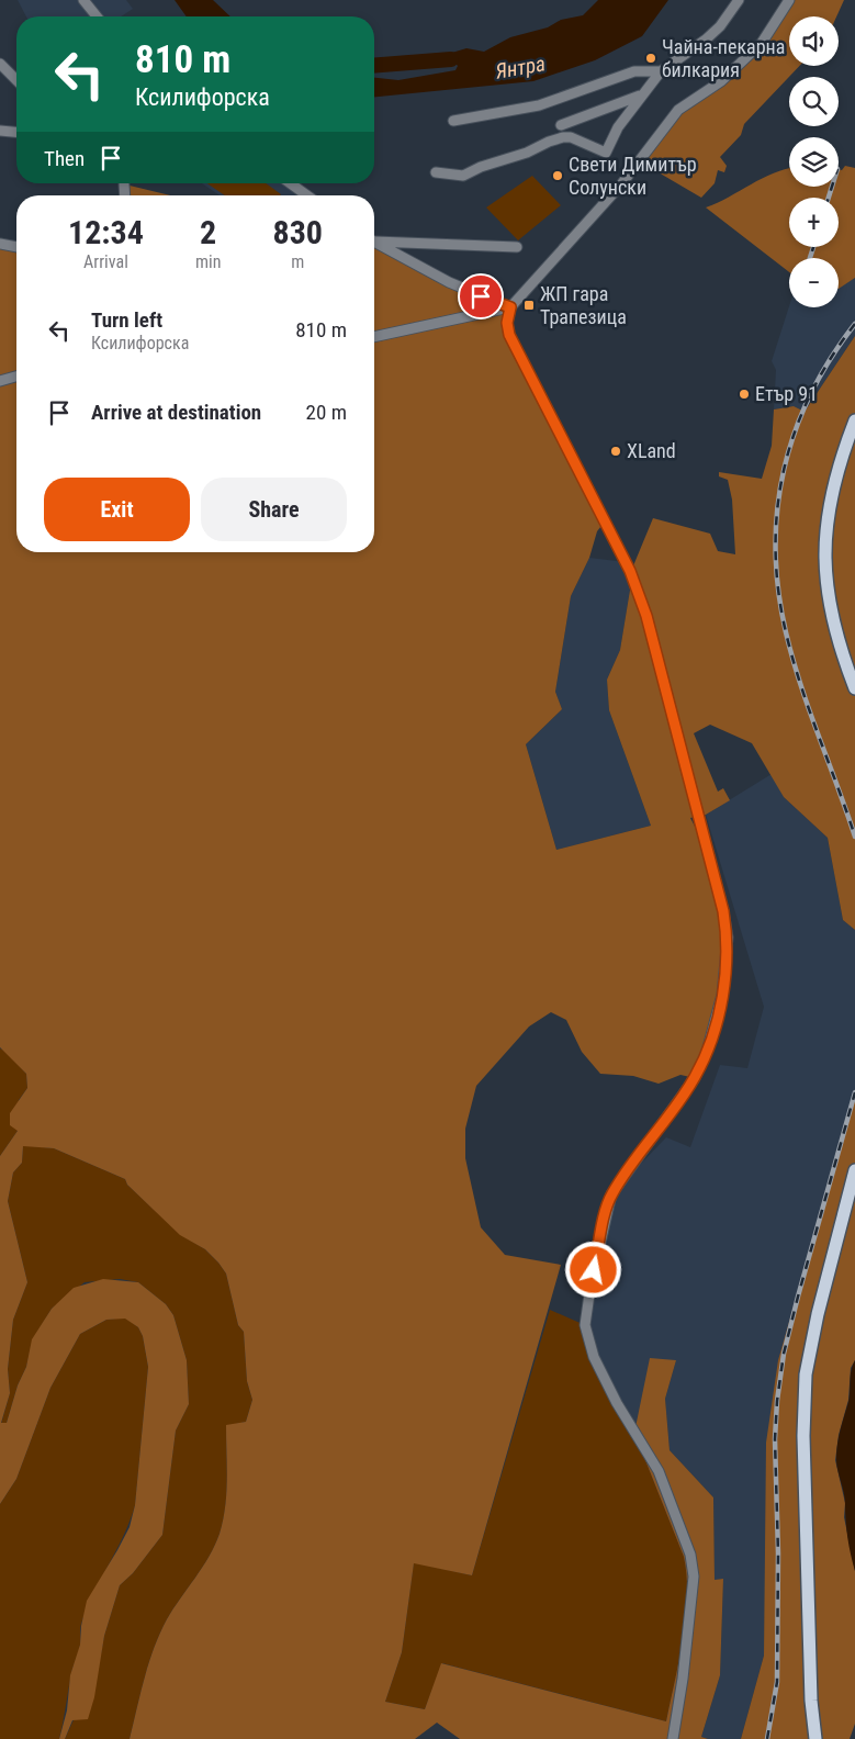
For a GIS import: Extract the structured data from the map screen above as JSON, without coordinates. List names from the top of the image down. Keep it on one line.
{"water":["Янтра"],"places":{"other":["Чайна-пекарна билкария","Свети Димитър Солунски","Етър 91","XLand"],"transit":["ЖП гара Трапезица"]},"page":{"map_buttons":["+","−"],"turn":["810 m","Ксилифорска"],"then":"Then","eta":["12:34","Arrival","2","min","830","m"],"list":[{"name":"Turn left","note":"Ксилифорска","value":"810 m"},{"name":"Arrive at destination","value":"20 m"}],"buttons":["Exit","Share"]}}
